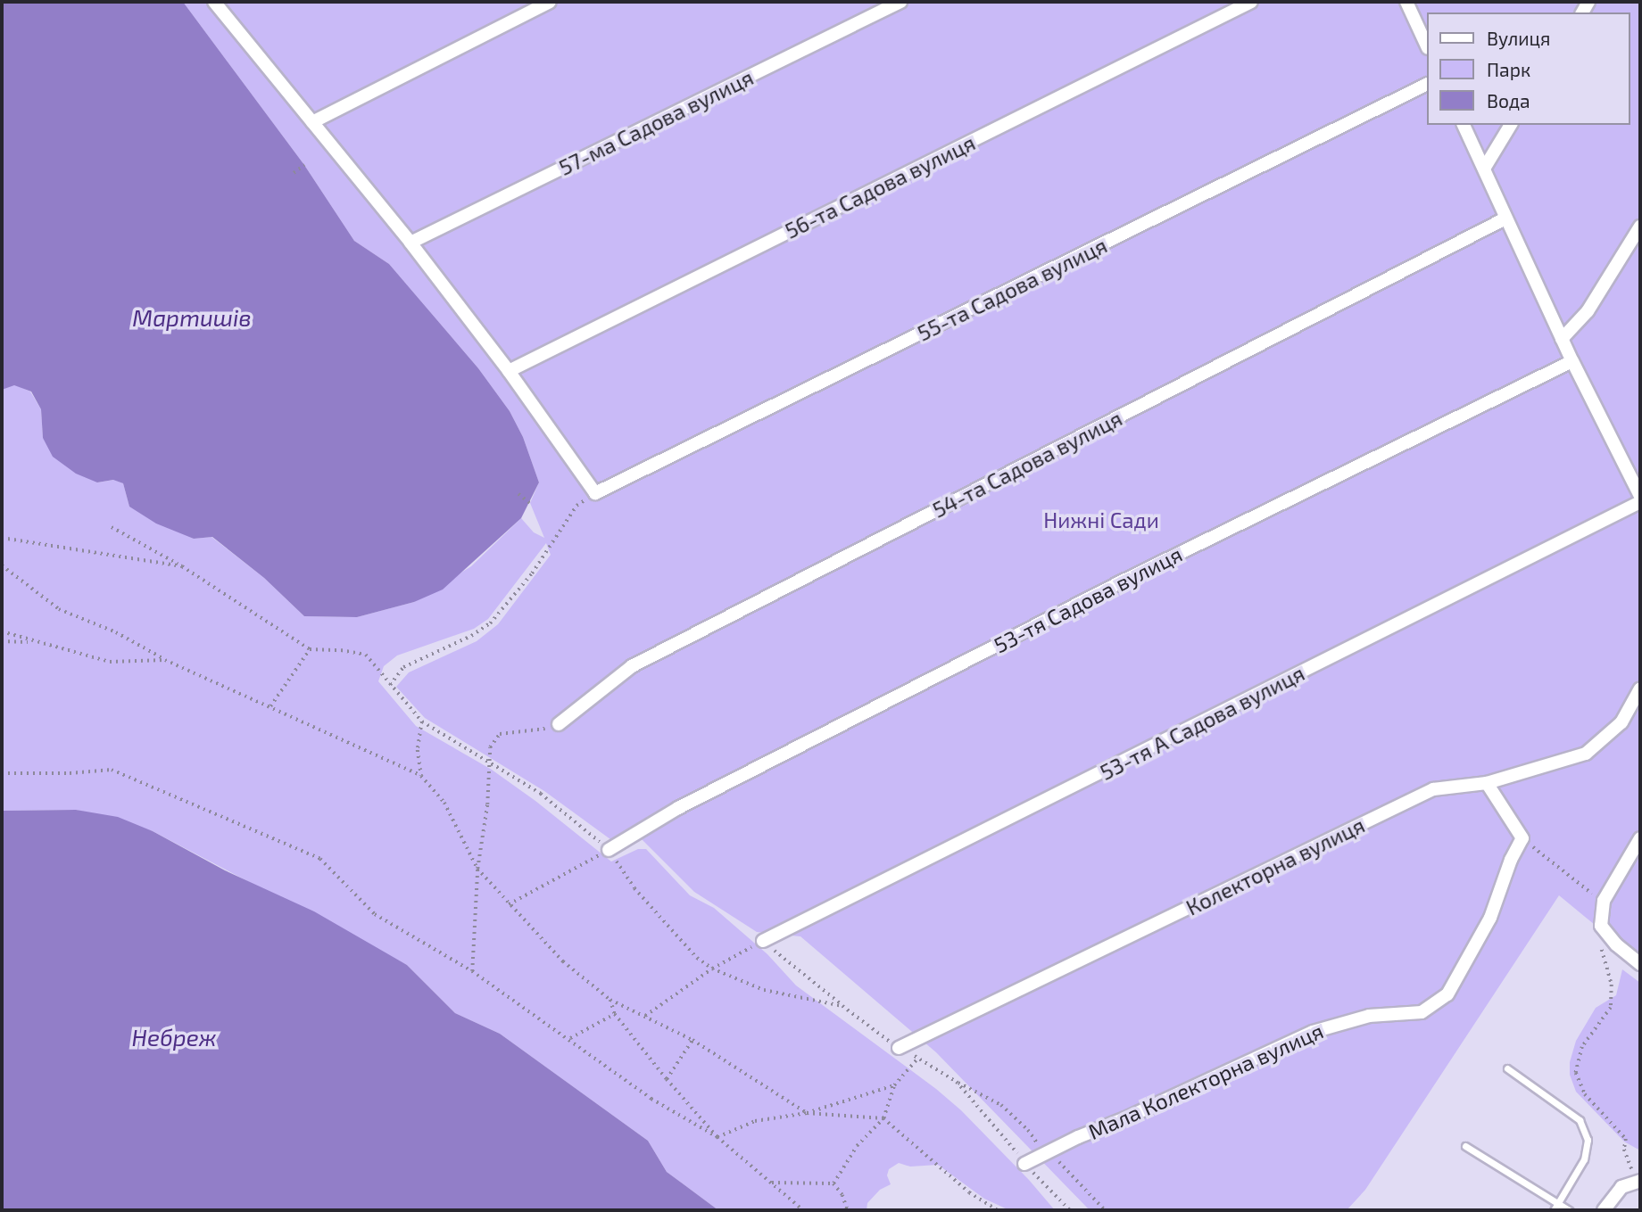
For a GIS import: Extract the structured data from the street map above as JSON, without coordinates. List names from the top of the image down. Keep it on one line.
{"streets":{"street":["57-ма Садова вулиця","56-та Садова вулиця","55-та Садова вулиця","54-та Садова вулиця","53-тя Садова вулиця","53-тя А Садова вулиця","Колекторна вулиця","Мала Колекторна вулиця"]},"water":["Мартишів","Небреж"],"parks":["Нижні Сади"],"legend":["Вулиця","Парк","Вода"]}
